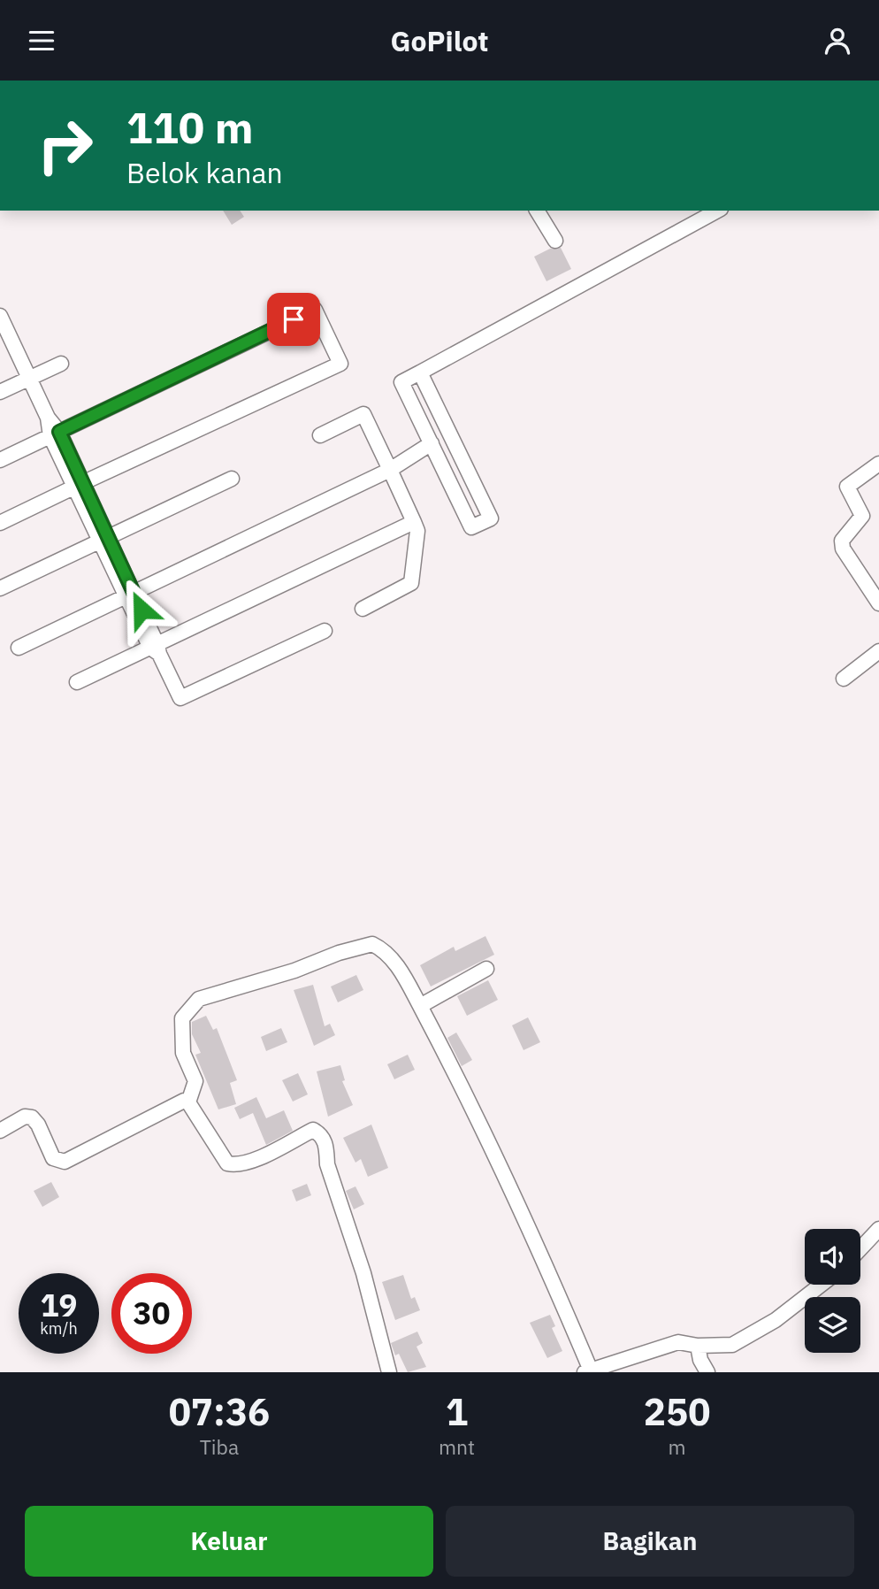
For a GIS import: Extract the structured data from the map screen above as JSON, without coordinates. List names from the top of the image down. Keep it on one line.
{"page":{"header":"GoPilot","turn":["110 m","Belok kanan"],"speed":"19 km/h","limit":"30","eta":["07:36","Tiba","1","mnt","250","m"],"buttons":["Keluar","Bagikan"]}}
